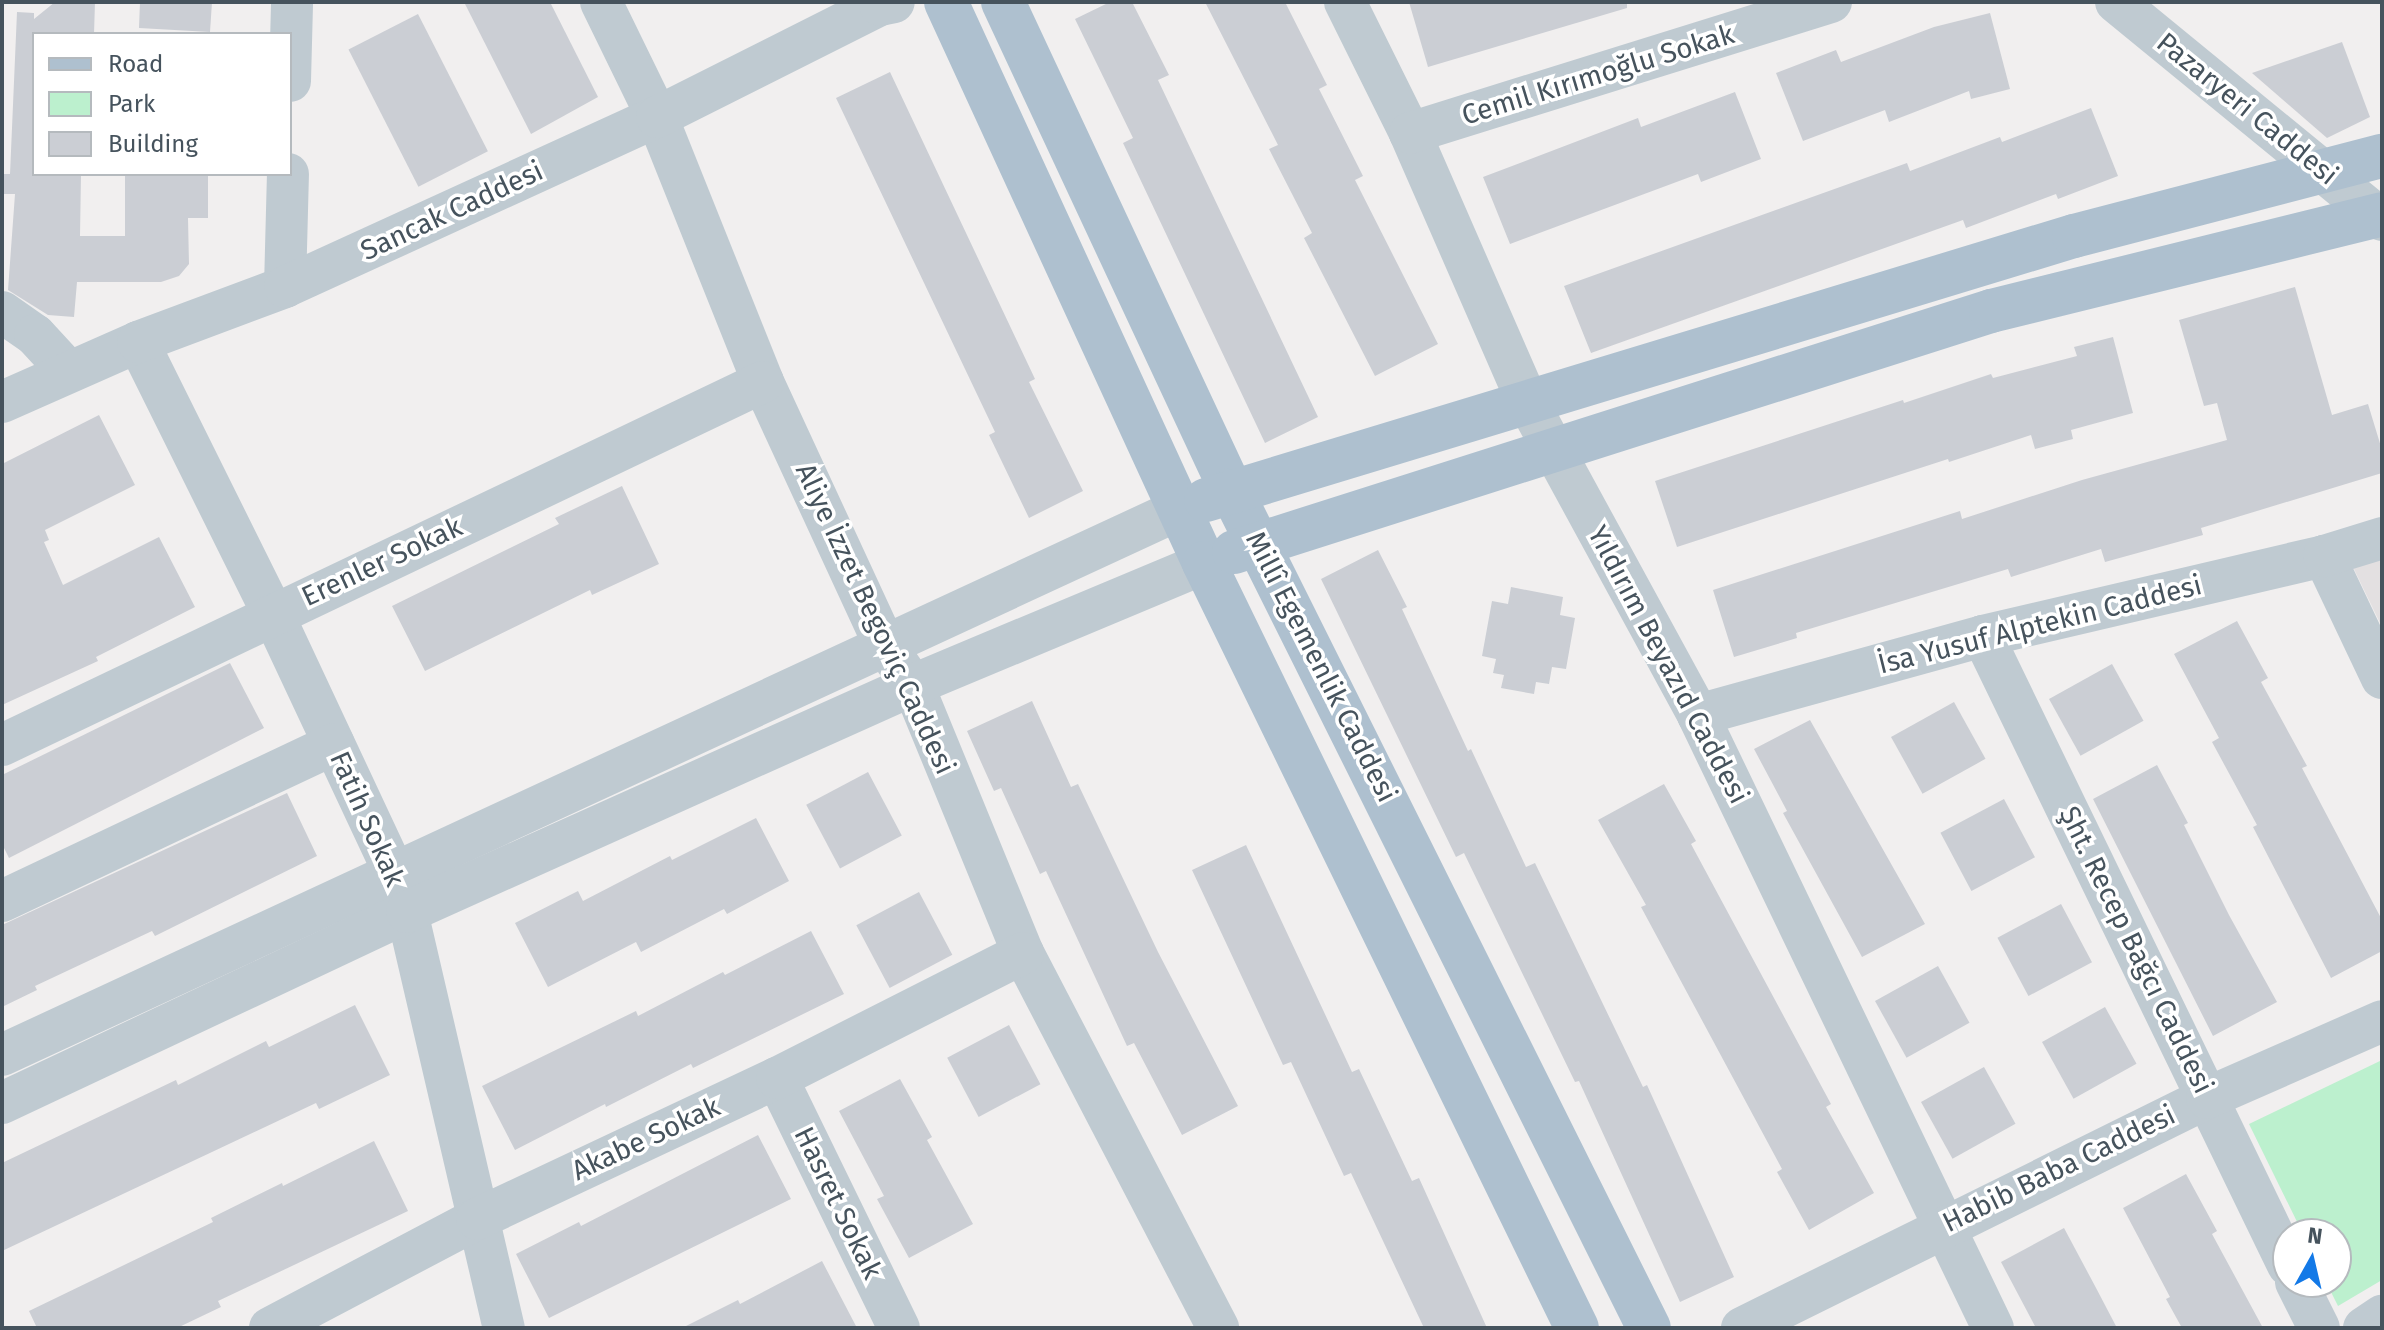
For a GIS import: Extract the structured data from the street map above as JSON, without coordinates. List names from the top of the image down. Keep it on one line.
{"streets":{"main road":["Millî Egemenlik Caddesi"],"street":["Cemil Kırımoğlu Sokak","Pazaryeri Caddesi","Sancak Caddesi","Erenler Sokak","Aliye İzzet Begoviç Caddesi","İsa Yusuf Alptekin Caddesi","Yıldırım Beyazıd Caddesi","Fatih Sokak","Şht. Recep Bağcı Caddesi","Akabe Sokak","Habib Baba Caddesi","Hasret Sokak"]},"crossings":[["Cemil Kırımoğlu Sokak","Yıldırım Beyazıd Caddesi"],["Sancak Caddesi","Aliye İzzet Begoviç Caddesi"],["Sancak Caddesi","Fatih Sokak"],["Erenler Sokak","Aliye İzzet Begoviç Caddesi"],["Erenler Sokak","Fatih Sokak"],["Aliye İzzet Begoviç Caddesi","Akabe Sokak"],["İsa Yusuf Alptekin Caddesi","Yıldırım Beyazıd Caddesi"],["İsa Yusuf Alptekin Caddesi","Şht. Recep Bağcı Caddesi"],["Yıldırım Beyazıd Caddesi","Habib Baba Caddesi"],["Fatih Sokak","Akabe Sokak"],["Şht. Recep Bağcı Caddesi","Habib Baba Caddesi"],["Akabe Sokak","Hasret Sokak"]],"legend":["Road","Park","Building"],"north":"top"}
